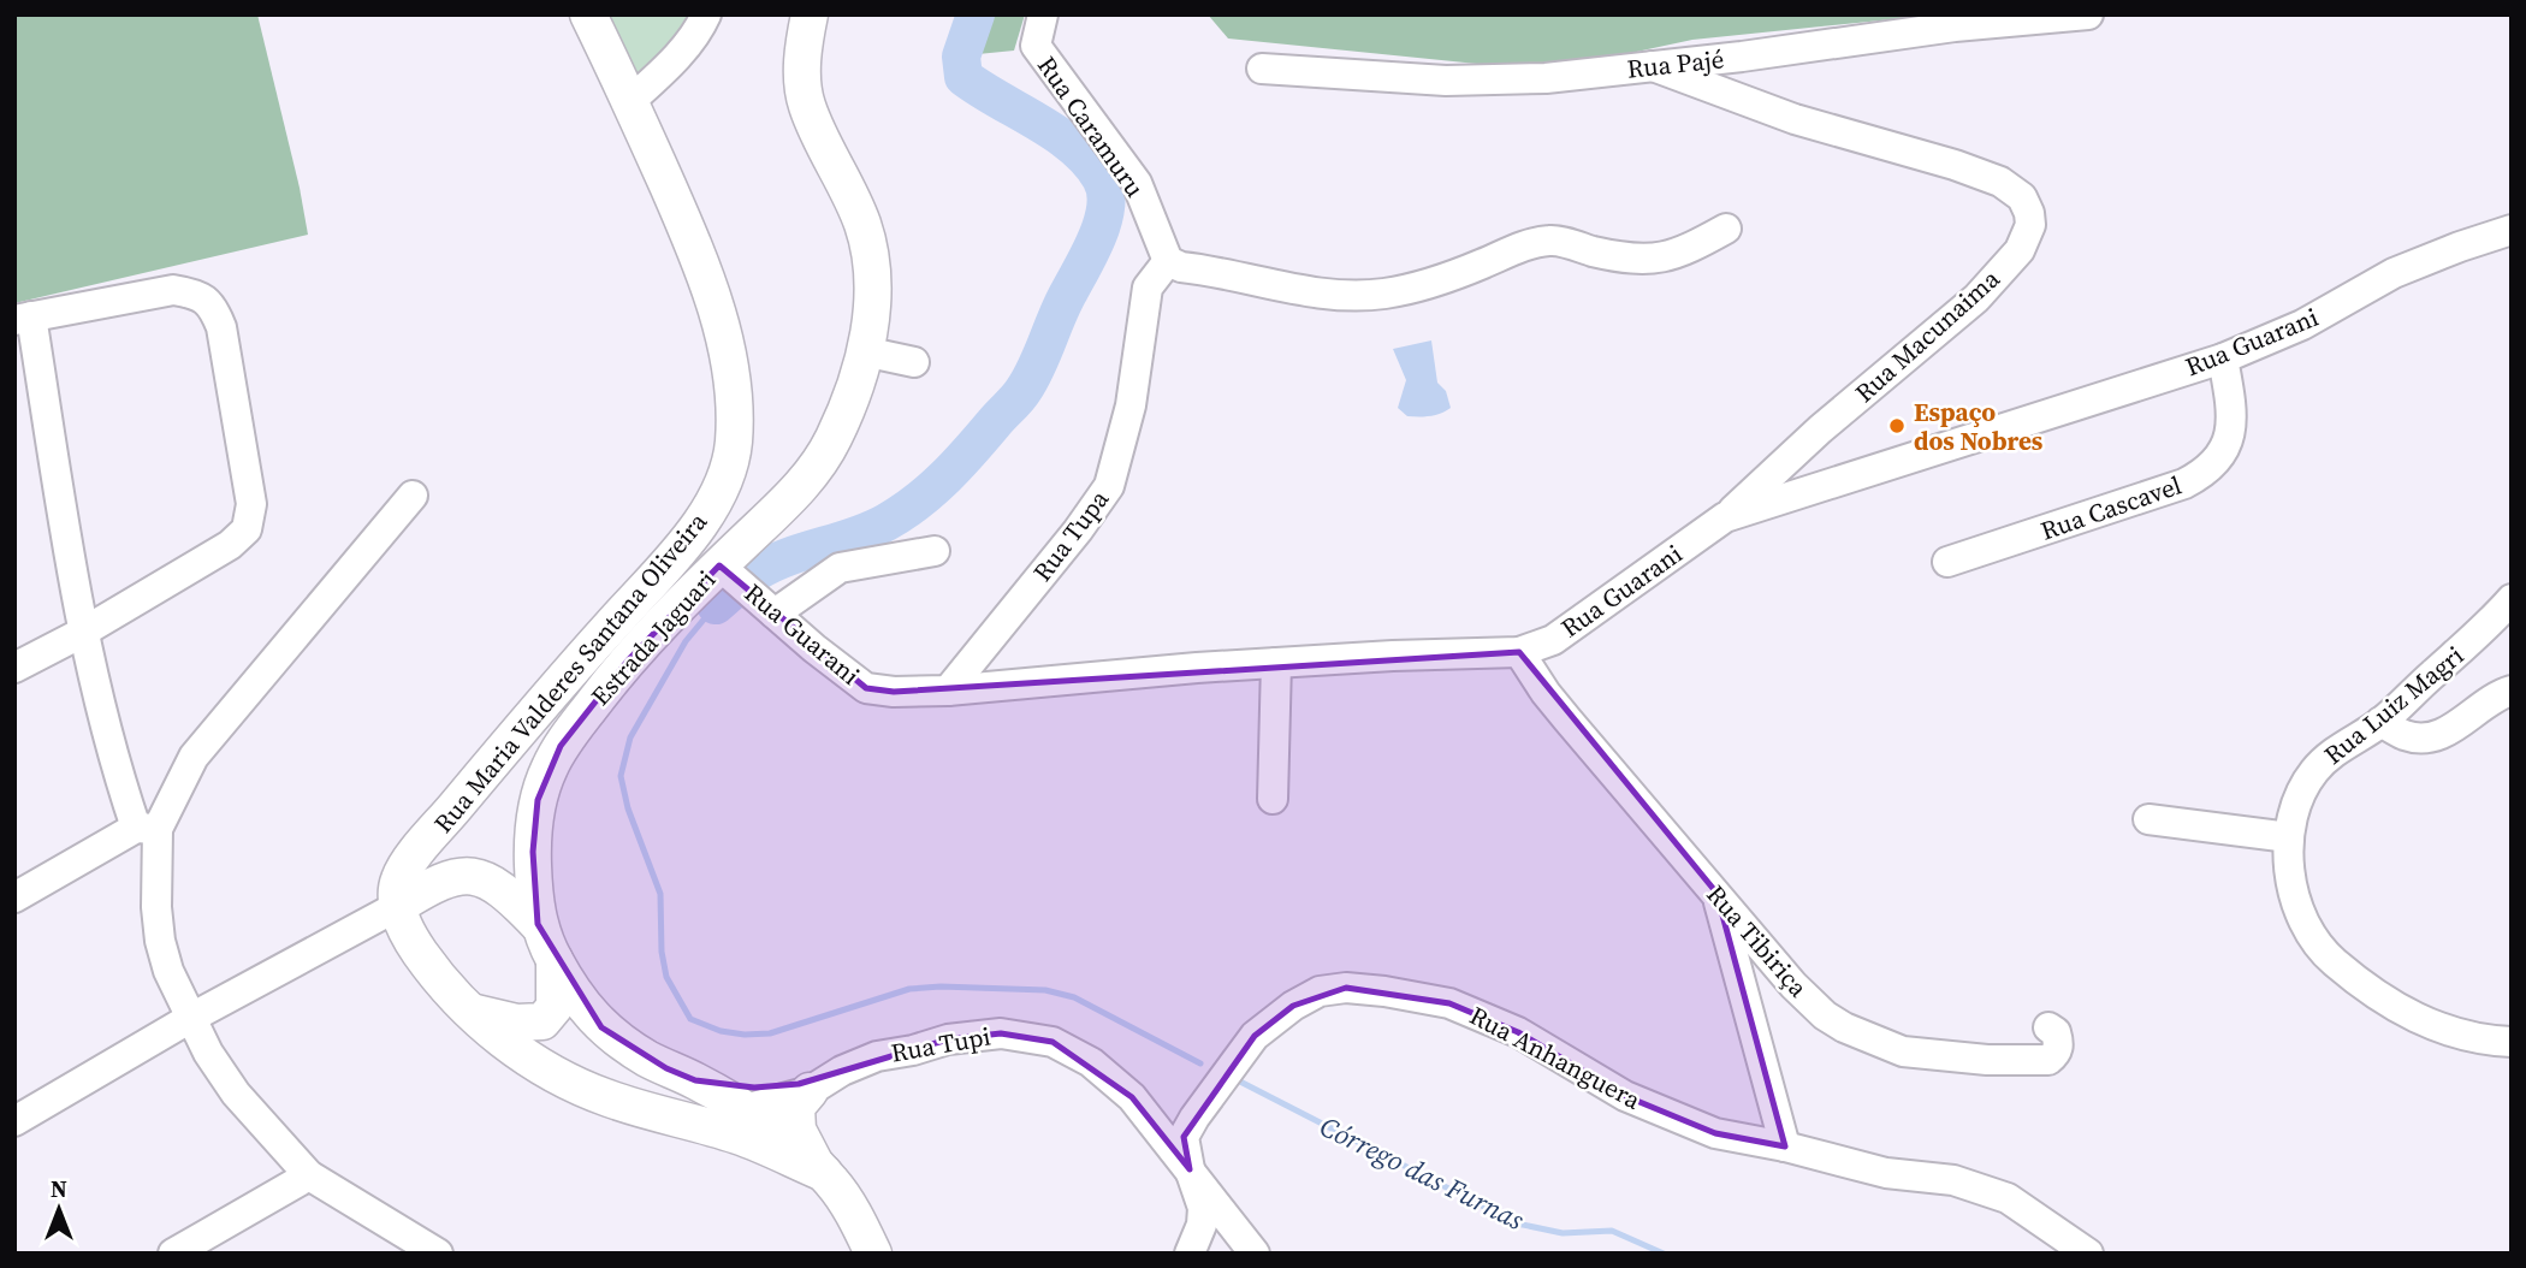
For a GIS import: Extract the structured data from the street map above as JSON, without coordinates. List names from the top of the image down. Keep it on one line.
{"streets":{"main road":["Estrada Jaguari","Rua Maria Valderes Santana Oliveira"],"street":["Rua Pajé","Rua Caramuru","Rua Macunaima","Rua Guarani","Rua Cascavel","Rua Tupa","Rua Luiz Magri","Rua Tibiriça","Rua Tupi","Rua Anhanguera"]},"crossings":[["Rua Pajé","Rua Macunaima"],["Rua Caramuru","Rua Tupa"],["Rua Macunaima","Rua Guarani"],["Rua Guarani","Rua Cascavel"],["Rua Guarani","Rua Tupa"],["Rua Guarani","Estrada Jaguari"],["Rua Guarani","Rua Tibiriça"],["Estrada Jaguari","Rua Maria Valderes Santana Oliveira"],["Estrada Jaguari","Rua Tupi"],["Rua Tupi","Rua Anhanguera"]],"water":["Córrego das Furnas"],"places":["Espaço dos Nobres"],"north":"top"}
